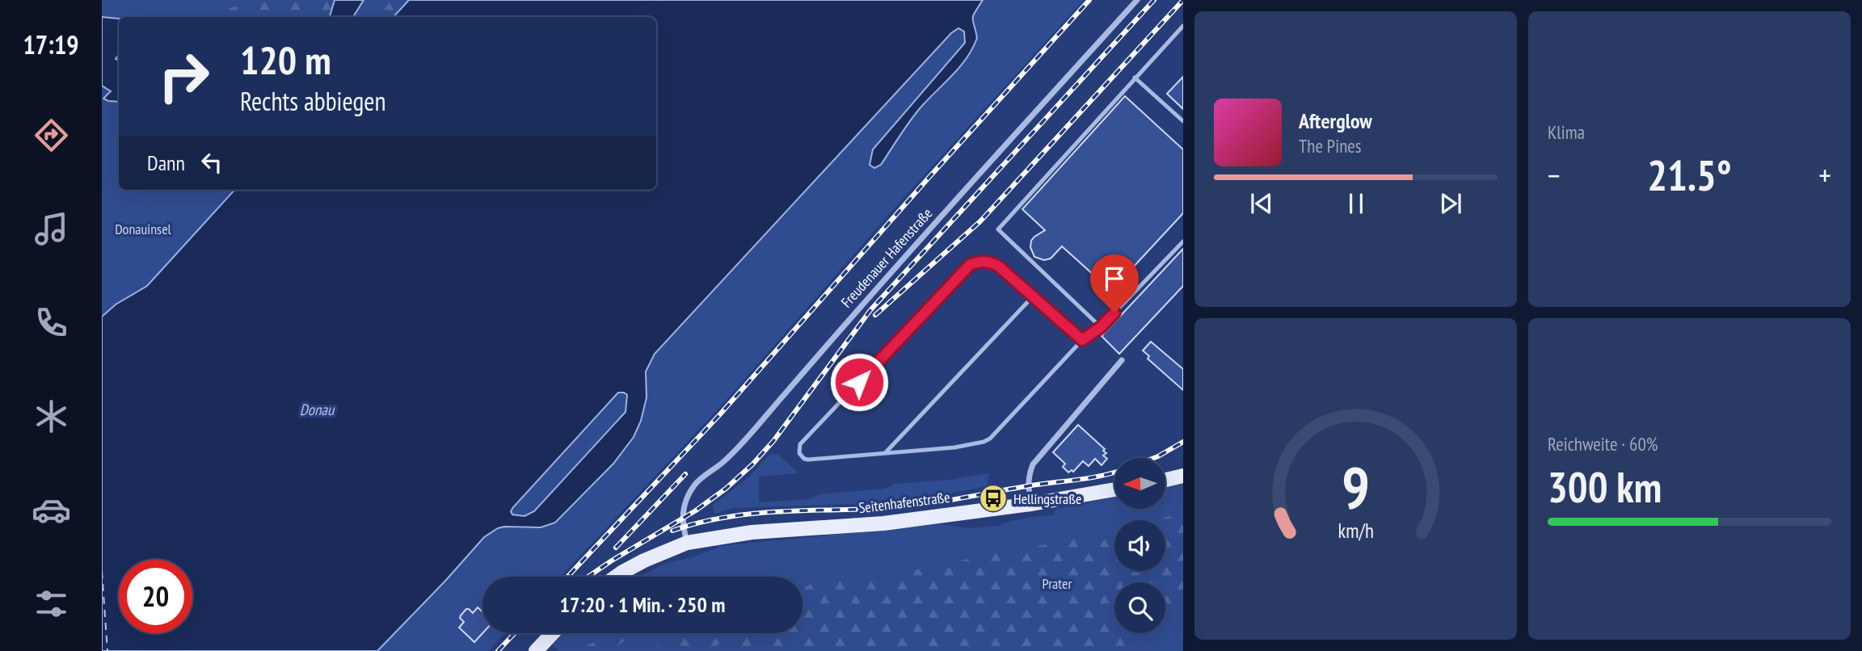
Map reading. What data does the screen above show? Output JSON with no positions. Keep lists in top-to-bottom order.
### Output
{
  "streets": {
    "main road": ["Seitenhafenstraße"],
    "street": ["Freudenauer Hafenstraße"]
  },
  "crossings": [
    ["Freudenauer Hafenstraße", "Seitenhafenstraße"]
  ],
  "water": ["Donau"],
  "parks": ["Donauinsel", "Prater"],
  "places": {
    "bus stop": ["Hellingstraße"]
  },
  "north": "left",
  "page": {
    "tabs": "17:19",
    "tile": [
      "Klima",
      ["Reichweite · 60%", "300 km"]
    ],
    "turn": ["120 m", "Rechts abbiegen"],
    "song": ["Afterglow", "The Pines"],
    "then": "Dann",
    "heat": ["−", "21.5°", "+"],
    "limit": "20",
    "trip": "17:20 · 1 Min. · 250 m",
    "gauge": ["9", "km/h"]
  }
}
